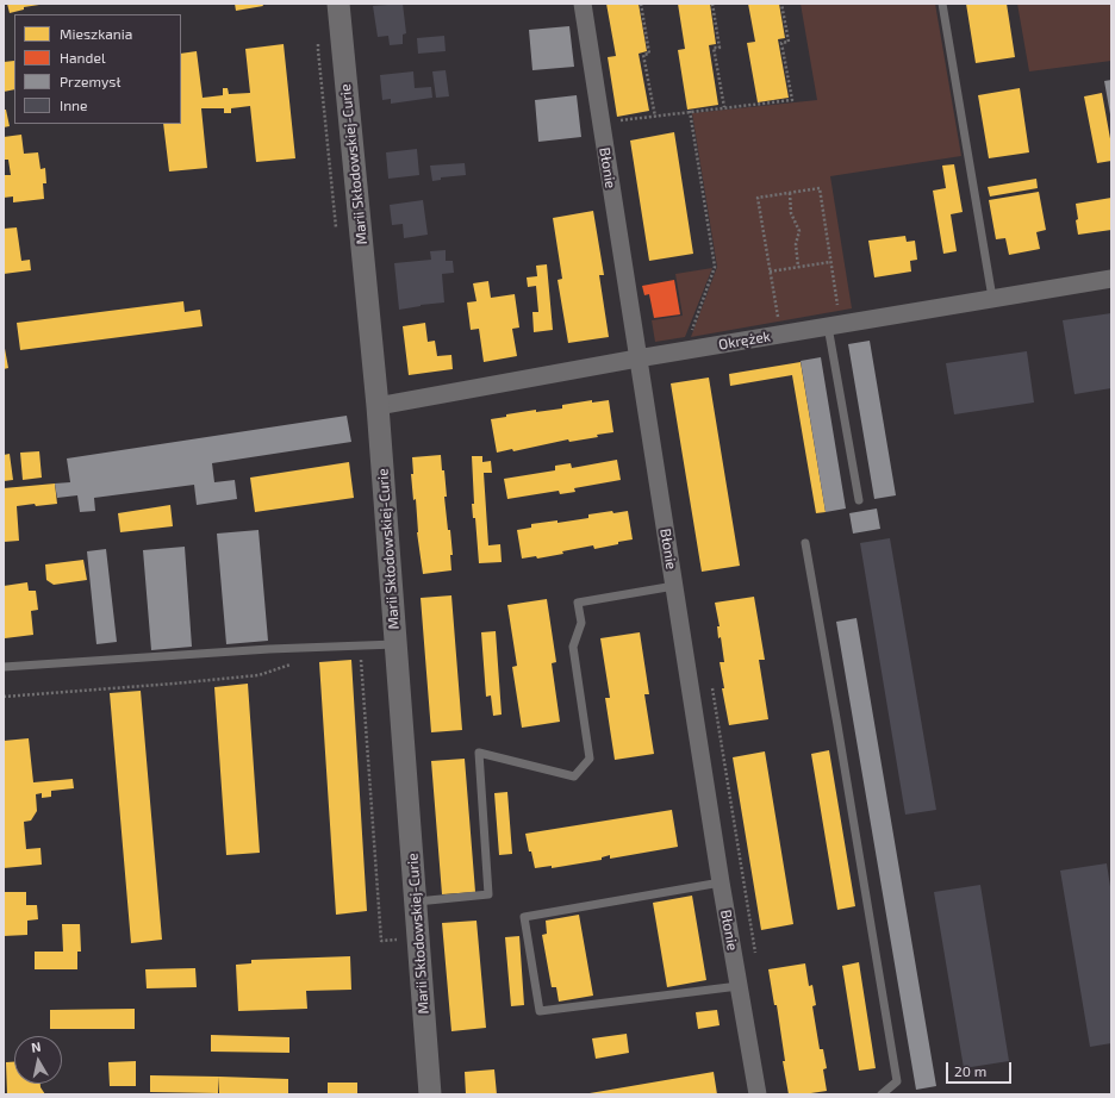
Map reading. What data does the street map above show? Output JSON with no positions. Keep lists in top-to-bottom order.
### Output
{
  "streets": {
    "street": ["Marii Skłodowskiej-Curie", "Błonie", "Okrężek"]
  },
  "crossings": [
    ["Marii Skłodowskiej-Curie", "Okrężek"],
    ["Błonie", "Okrężek"]
  ],
  "legend": [
    "Mieszkania",
    "Handel",
    "Przemysł",
    "Inne"
  ],
  "scale_bar": "20 m",
  "north": "top"
}
